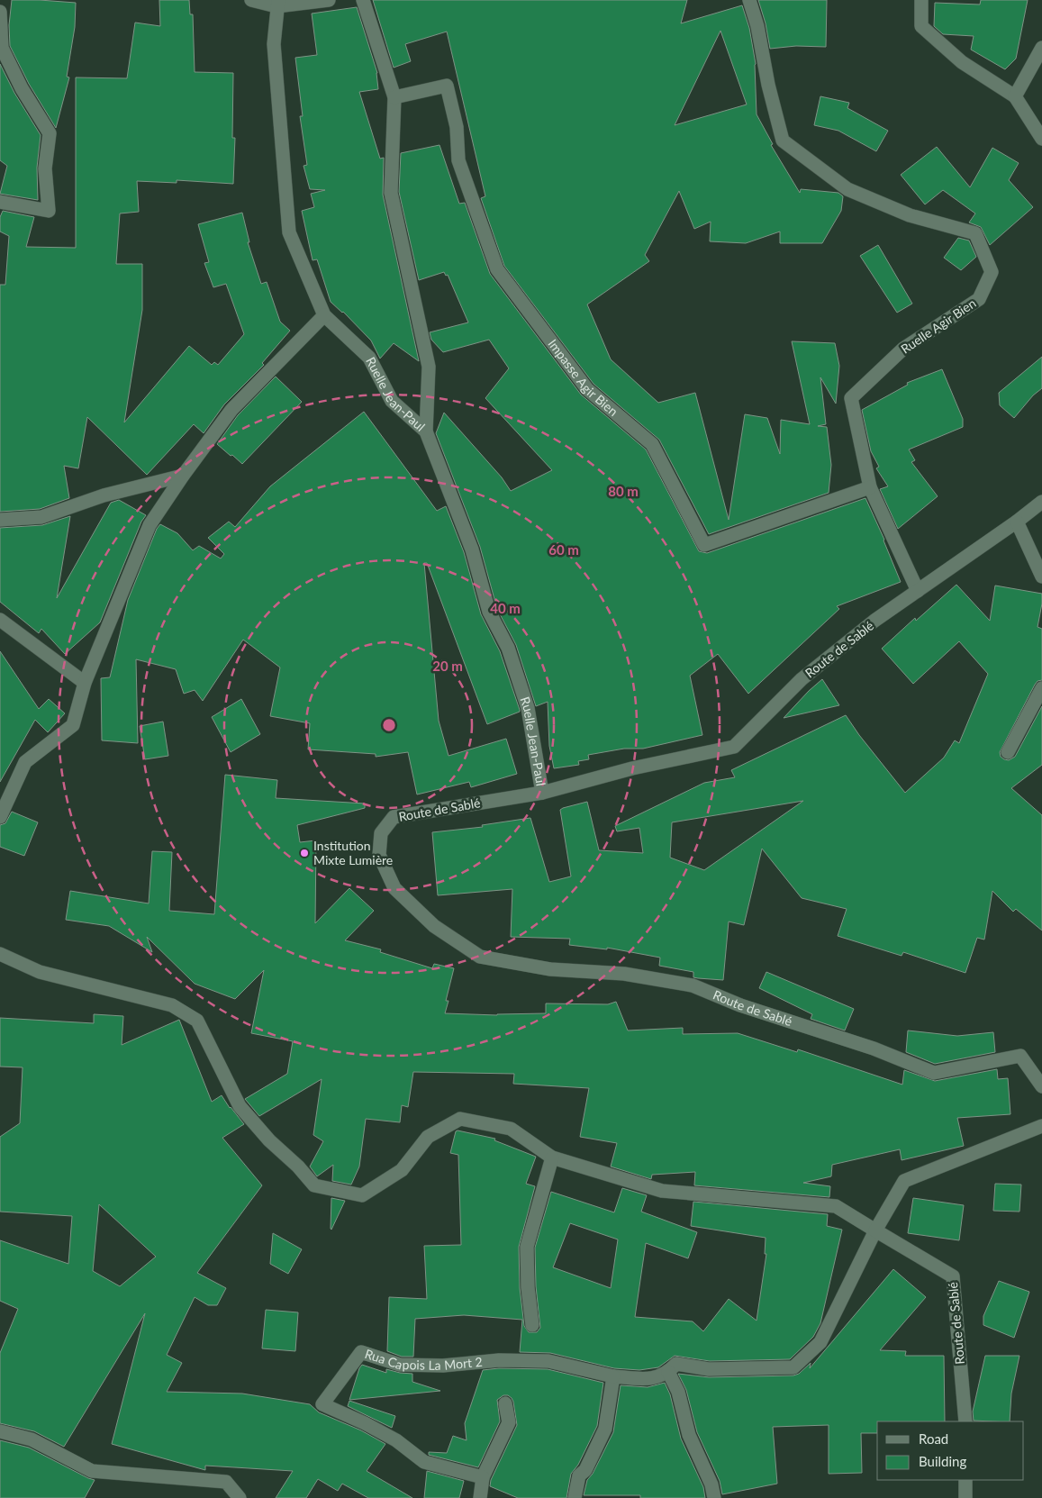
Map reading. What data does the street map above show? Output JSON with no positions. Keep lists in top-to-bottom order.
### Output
{
  "streets": {
    "street": [
      "Ruelle Agir Bien",
      "Impasse Agir Bien",
      "Ruelle Jean-Paul",
      "Route de Sablé",
      "Rua Capois La Mort 2"
    ]
  },
  "crossings": [
    ["Ruelle Agir Bien", "Impasse Agir Bien"],
    ["Ruelle Agir Bien", "Route de Sablé"],
    ["Ruelle Jean-Paul", "Route de Sablé"]
  ],
  "places": ["Institution Mixte Lumière"],
  "legend": ["Road", "Building"],
  "rings": [
    "80 m",
    "60 m",
    "40 m",
    "20 m"
  ]
}
